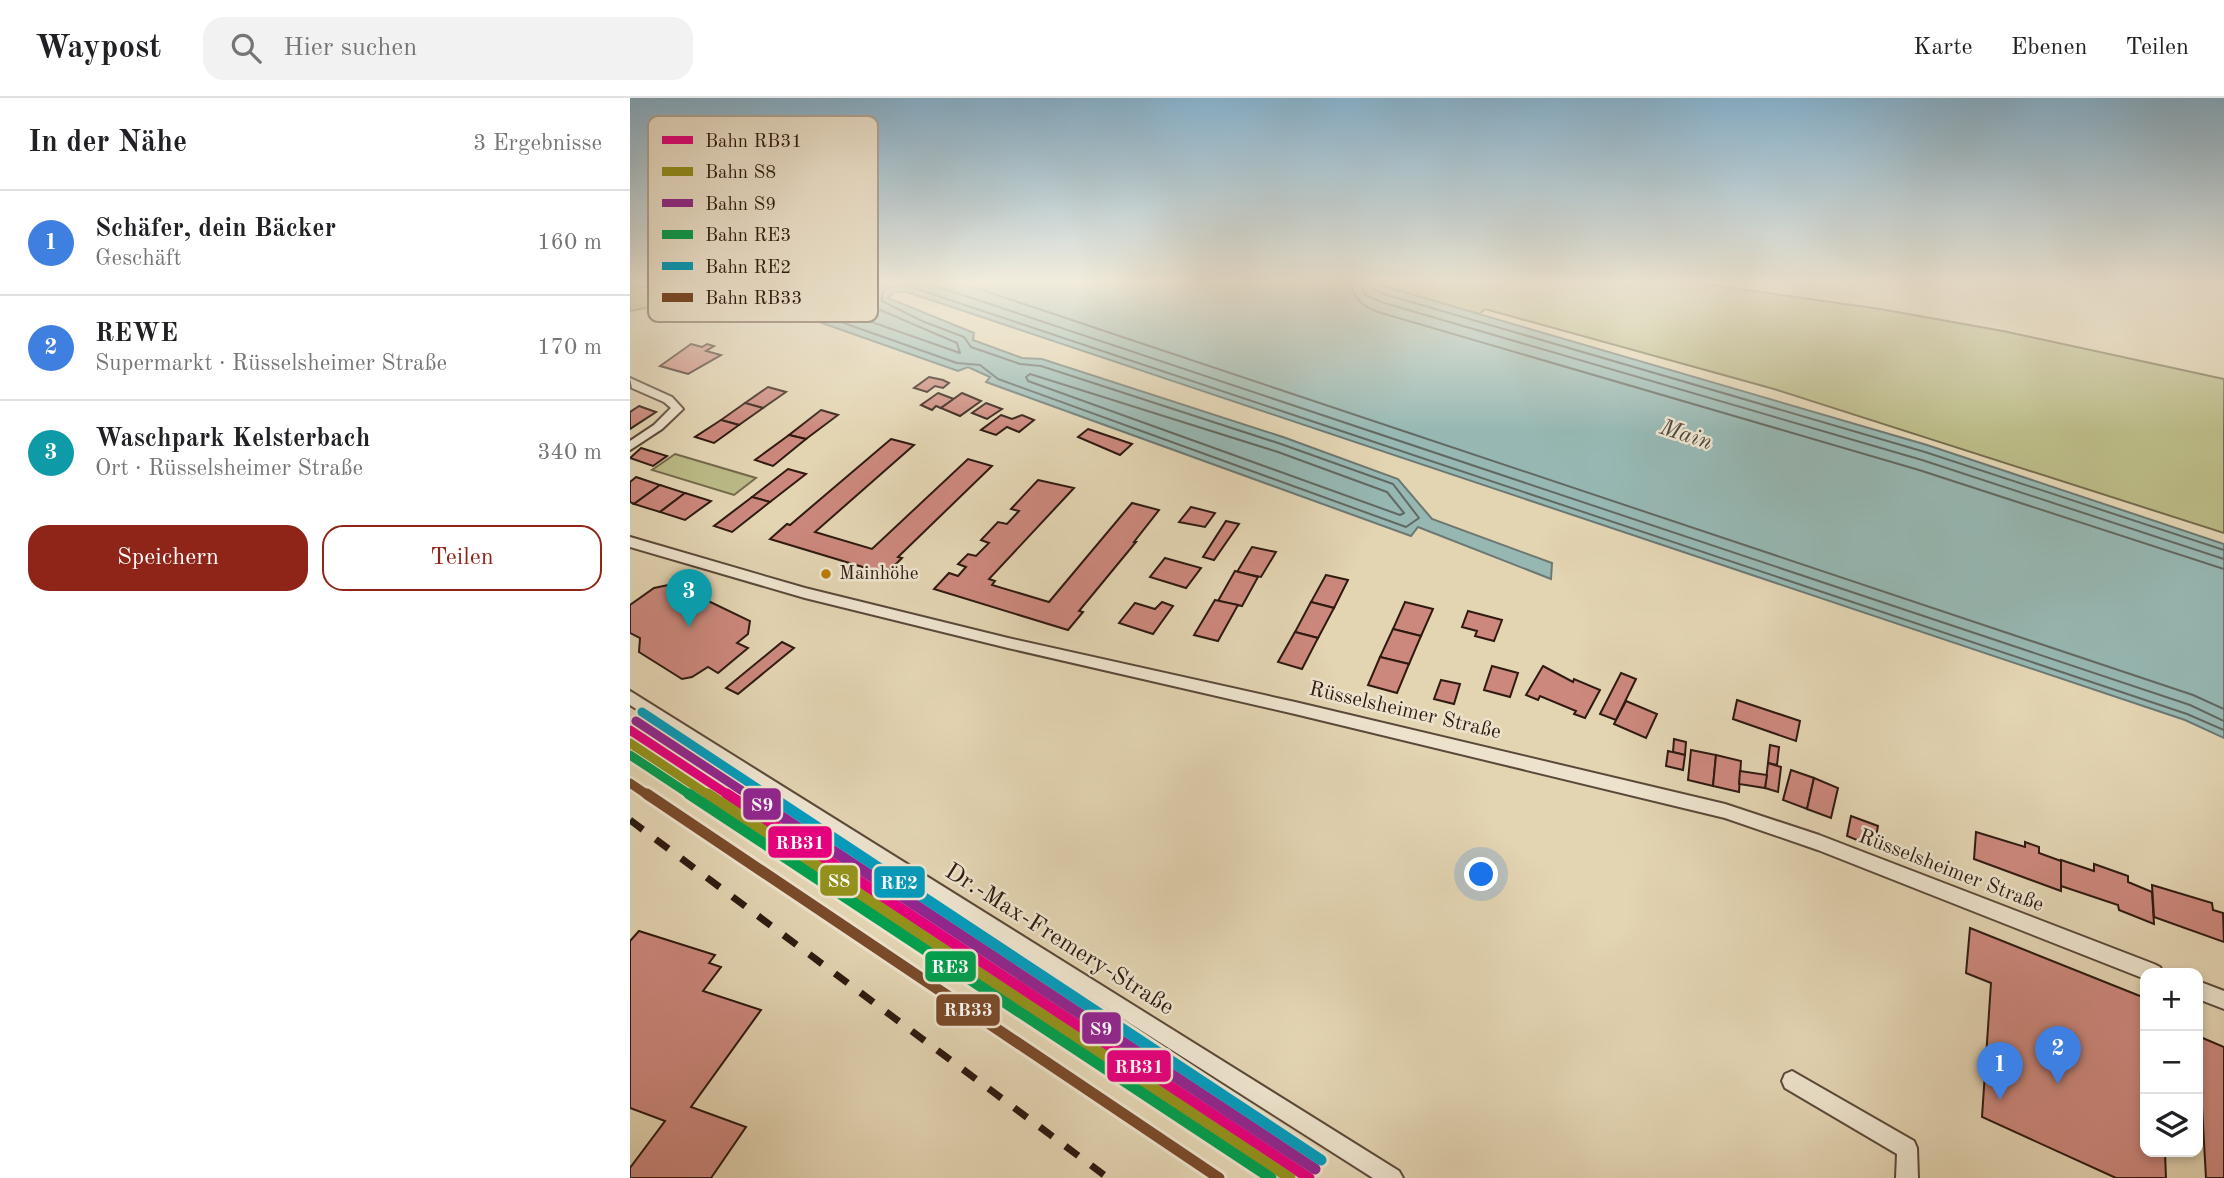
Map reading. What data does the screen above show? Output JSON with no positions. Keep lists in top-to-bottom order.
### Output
{
  "streets": {
    "street": ["Rüsselsheimer Straße", "Dr.-Max-Fremery-Straße"]
  },
  "water": ["Main"],
  "places": ["Mainhöhe"],
  "lines": [
    "rail line RE2",
    "rail line S9",
    "rail line RB31",
    "rail line S8",
    "rail line RE3",
    "rail line RB33"
  ],
  "legend": [
    "Bahn RB31",
    "Bahn S8",
    "Bahn S9",
    "Bahn RE3",
    "Bahn RE2",
    "Bahn RB33"
  ],
  "page": {
    "header": "Waypost",
    "search": "Hier suchen",
    "nav": ["Karte", "Ebenen", "Teilen"],
    "heading": ["In der Nähe", "3 Ergebnisse"],
    "list": [
      {
        "mark": "1",
        "name": "Schäfer, dein Bäcker",
        "note": "Geschäft",
        "value": "160 m"
      },
      {
        "mark": "2",
        "name": "REWE",
        "note": "Supermarkt · Rüsselsheimer Straße",
        "value": "170 m"
      },
      {
        "mark": "3",
        "name": "Waschpark Kelsterbach",
        "note": "Ort · Rüsselsheimer Straße",
        "value": "340 m"
      }
    ],
    "buttons": ["Speichern", "Teilen"],
    "pins": ["3", "2", "1"],
    "map_buttons": ["+", "−"]
  }
}
